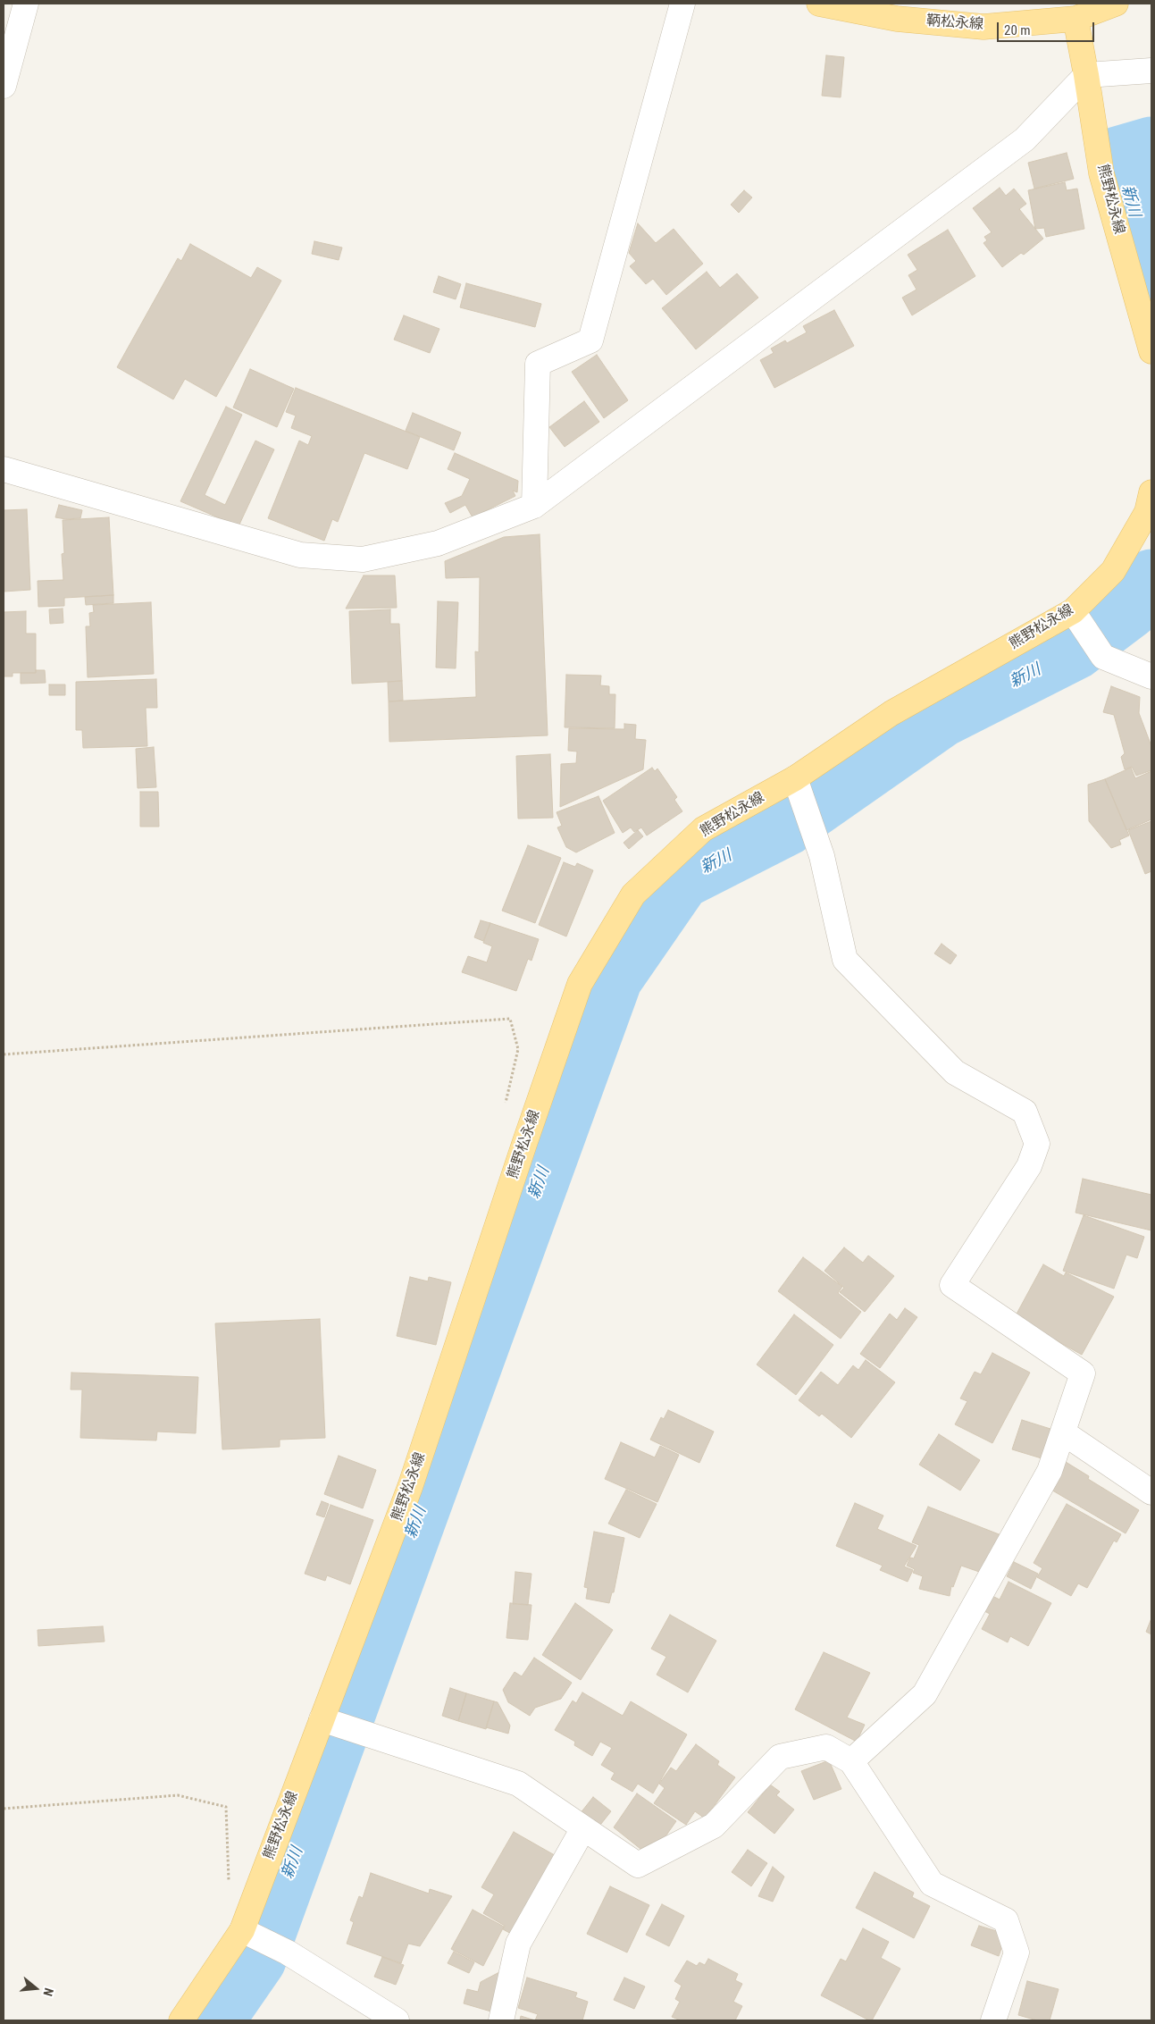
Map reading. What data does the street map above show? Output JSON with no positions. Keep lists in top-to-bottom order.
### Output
{
  "streets": {
    "main road": ["鞆松永線", "熊野松永線"]
  },
  "crossings": [
    ["鞆松永線", "熊野松永線"]
  ],
  "water": ["新川"],
  "scale_bar": "20 m",
  "north": "right"
}
